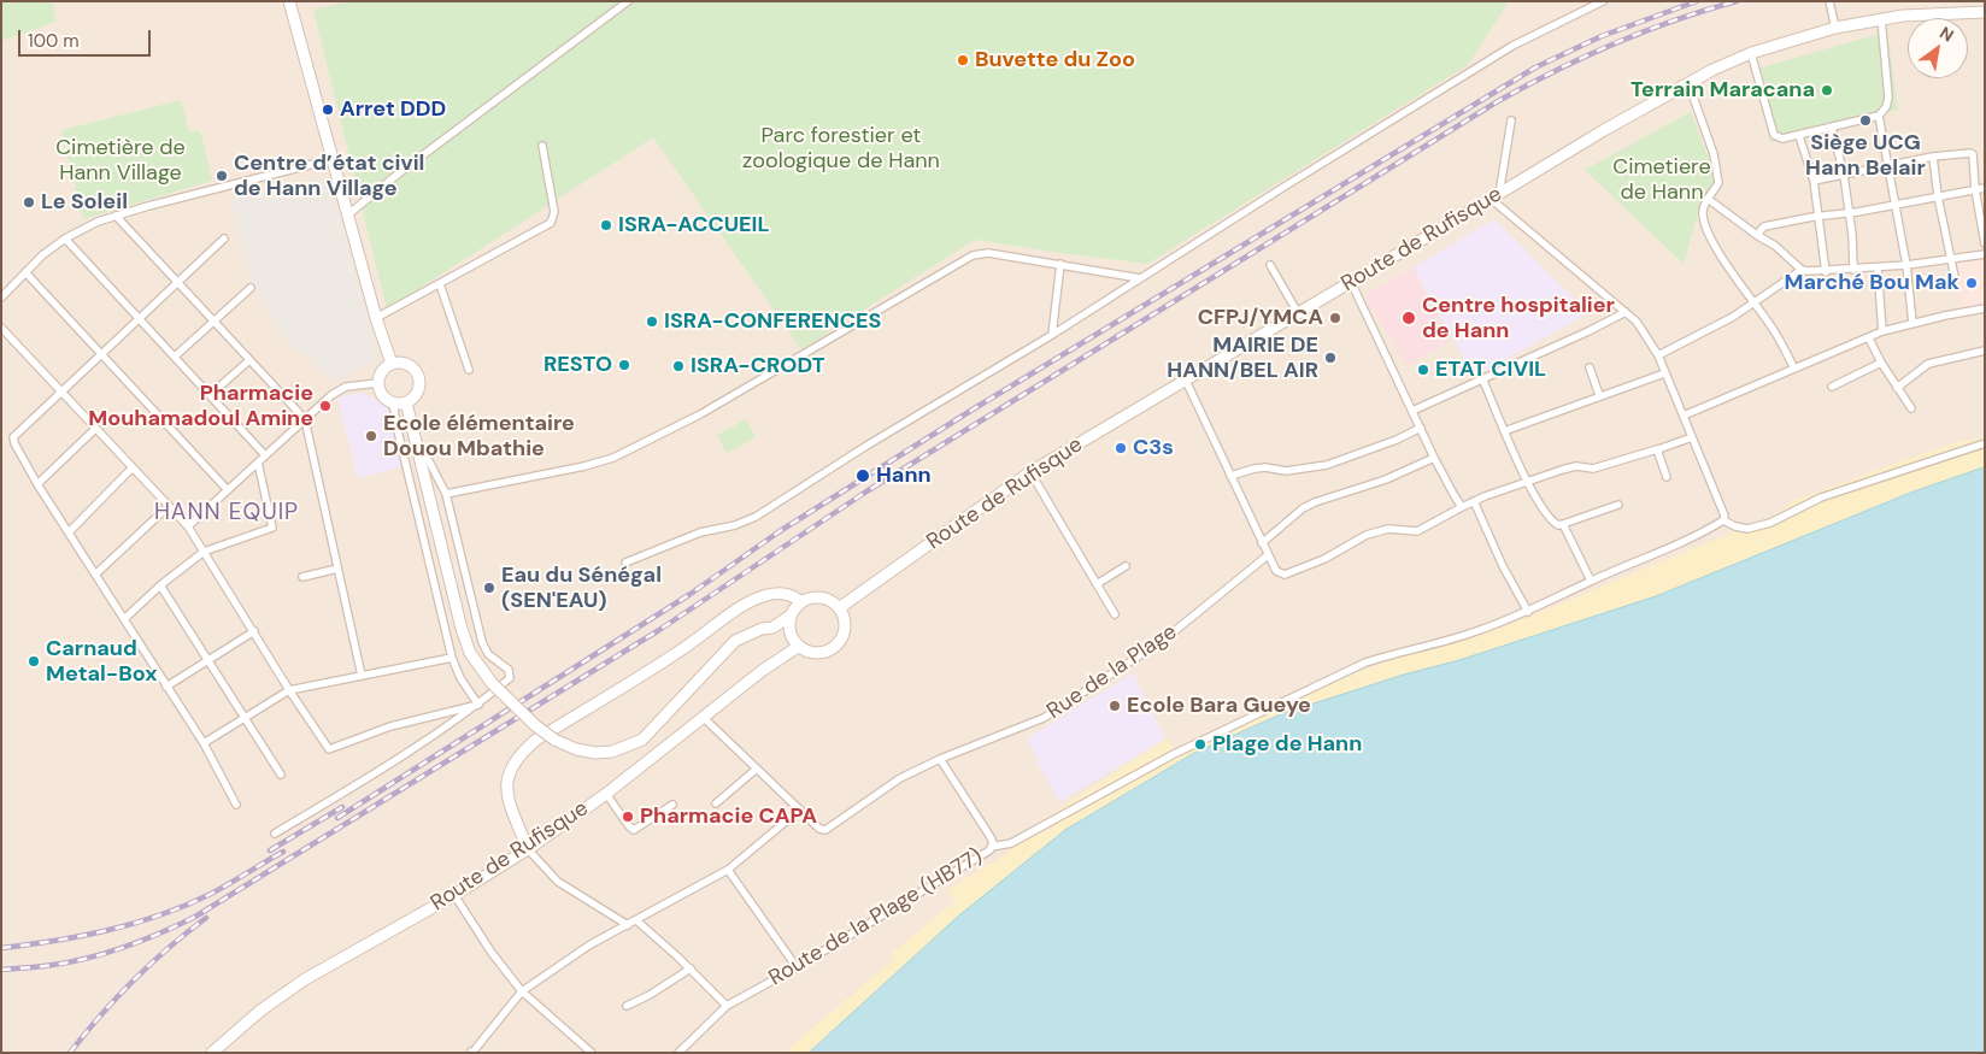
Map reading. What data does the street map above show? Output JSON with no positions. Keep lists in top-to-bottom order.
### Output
{
  "streets": {
    "main road": ["Route de Rufisque"],
    "street": ["Rue de la Plage", "Route de la Plage (HB77)"]
  },
  "crossings": [
    ["Rue de la Plage", "Route de la Plage (HB77)"]
  ],
  "districts": ["HANN EQUIP"],
  "parks": ["Parc forestier et zoologique de Hann", "Cimetière de Hann Village", "Cimetiere de Hann"],
  "places": [
    "Buvette du Zoo",
    "Terrain Maracana",
    "Arret DDD",
    "Siège UCG Hann Belair",
    "Centre d’état civil de Hann Village",
    "Le Soleil",
    "ISRA-ACCUEIL",
    "Marché Bou Mak",
    "CFPJ/YMCA",
    "Centre hospitalier de Hann",
    "ISRA-CONFERENCES",
    "MAIRIE DE HANN/BEL AIR",
    "RESTO",
    "ISRA-CRODT",
    "ETAT CIVIL",
    "Pharmacie Mouhamadoul Amine",
    "Ecole élémentaire Douou Mbathie",
    "C3s",
    "Hann",
    "Eau du Sénégal (SEN'EAU)",
    "Carnaud Metal-Box",
    "Ecole Bara Gueye",
    "Plage de Hann",
    "Pharmacie CAPA"
  ],
  "scale_bar": "100 m",
  "north": "top right"
}
